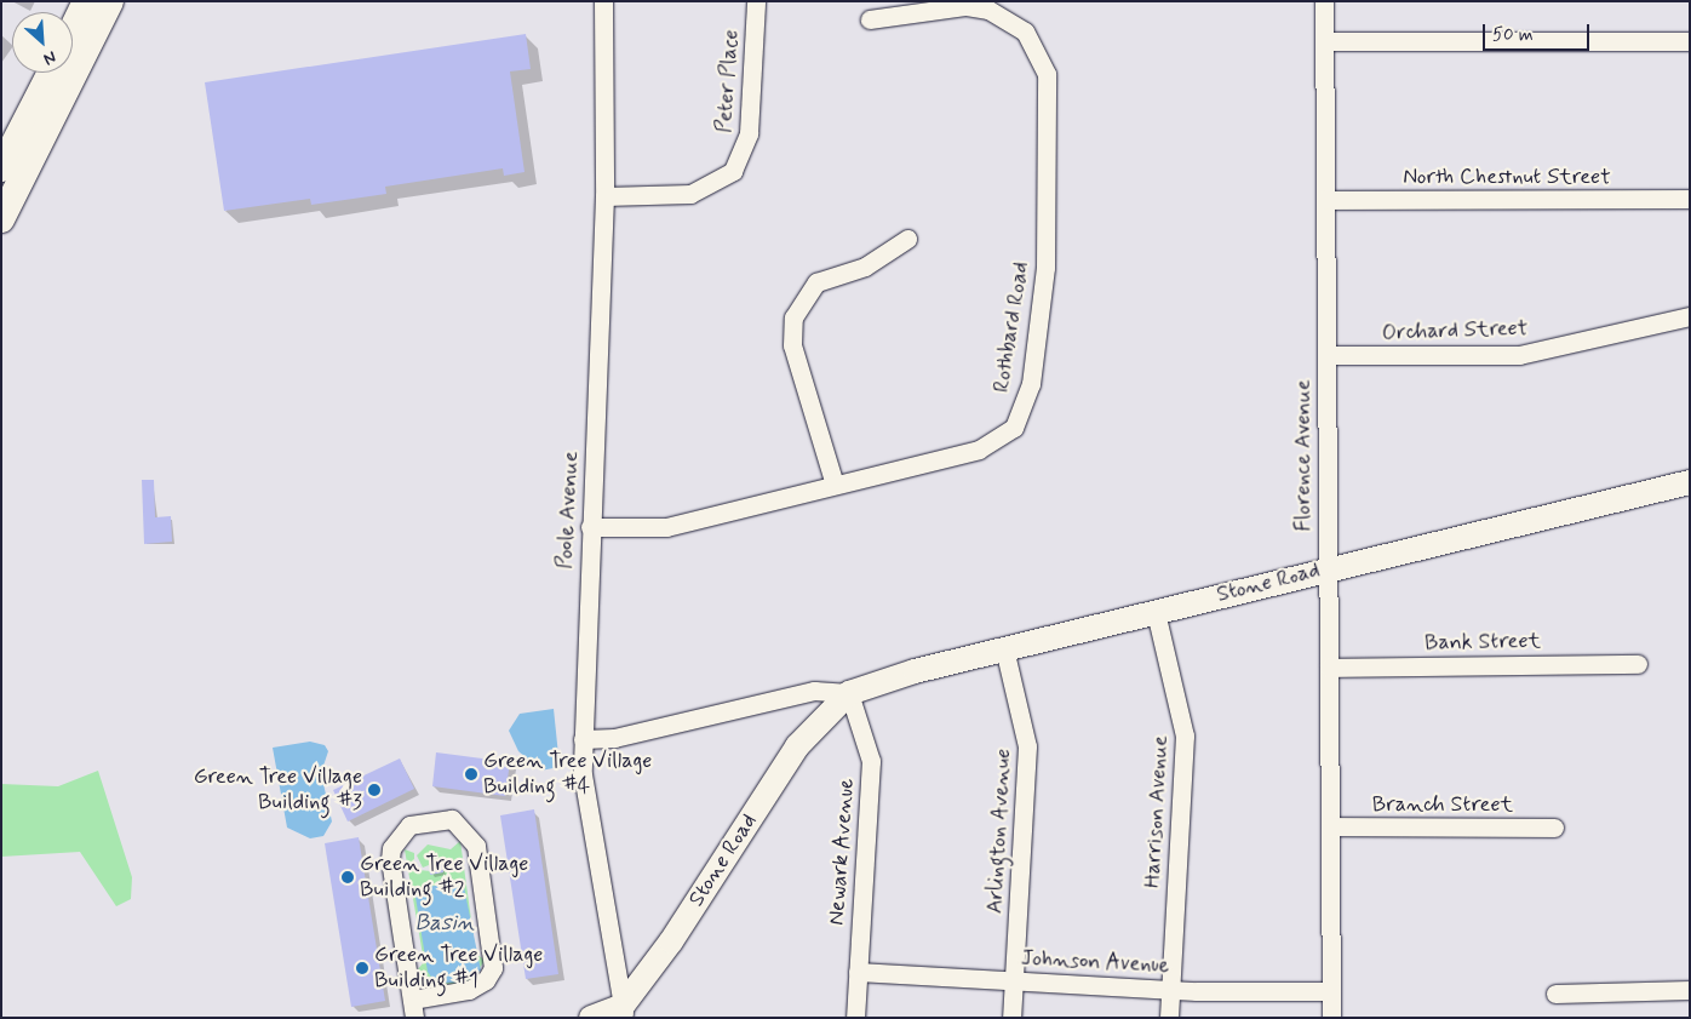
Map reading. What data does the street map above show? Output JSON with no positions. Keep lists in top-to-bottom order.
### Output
{
  "streets": {
    "main road": ["Stone Road"],
    "street": [
      "Peter Place",
      "North Chestnut Street",
      "Rothbard Road",
      "Orchard Street",
      "Florence Avenue",
      "Poole Avenue",
      "Bank Street",
      "Branch Street",
      "Harrison Avenue",
      "Arlington Avenue",
      "Newark Avenue",
      "Johnson Avenue"
    ]
  },
  "crossings": [
    ["Peter Place", "Poole Avenue"],
    ["North Chestnut Street", "Florence Avenue"],
    ["Rothbard Road", "Poole Avenue"],
    ["Orchard Street", "Florence Avenue"],
    ["Florence Avenue", "Stone Road"],
    ["Florence Avenue", "Bank Street"],
    ["Florence Avenue", "Branch Street"],
    ["Florence Avenue", "Johnson Avenue"],
    ["Poole Avenue", "Stone Road"],
    ["Stone Road", "Harrison Avenue"],
    ["Stone Road", "Arlington Avenue"],
    ["Stone Road", "Newark Avenue"],
    ["Harrison Avenue", "Johnson Avenue"],
    ["Arlington Avenue", "Johnson Avenue"],
    ["Newark Avenue", "Johnson Avenue"]
  ],
  "water": ["Basin"],
  "places": [
    "Green Tree Village Building #4",
    "Green Tree Village Building #3",
    "Green Tree Village Building #2",
    "Green Tree Village Building #1"
  ],
  "scale_bar": "50 m",
  "north": "bottom right"
}
